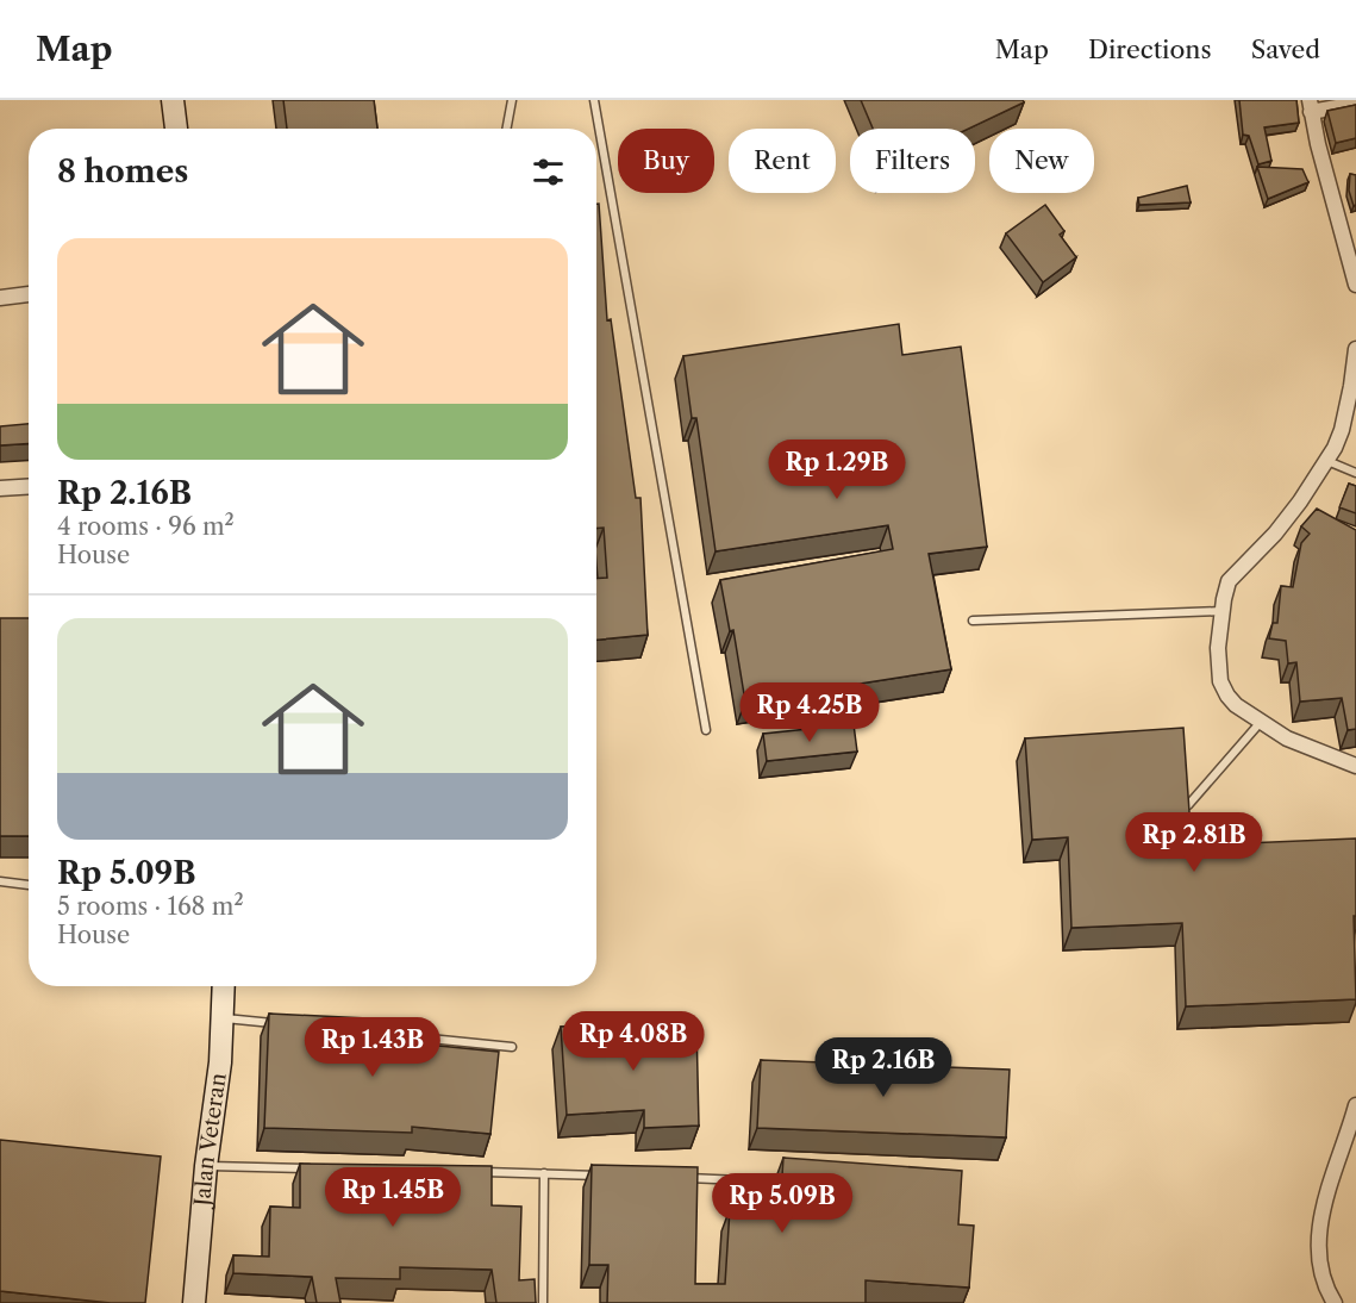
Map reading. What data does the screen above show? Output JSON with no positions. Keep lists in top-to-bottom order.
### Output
{
  "streets": {
    "main road": ["Jalan Veteran"]
  },
  "page": {
    "header": "Map",
    "nav": ["Map", "Directions", "Saved"],
    "chip": [
      "Buy",
      "Rent",
      "Filters",
      "New"
    ],
    "heading": "8 homes",
    "list": [
      {
        "name": "Rp 2.16B",
        "note": "4 rooms · 96 m² · House"
      },
      {
        "name": "Rp 5.09B",
        "note": "5 rooms · 168 m² · House"
      }
    ],
    "price": [
      "Rp 1.29B",
      "Rp 4.25B",
      "Rp 2.81B",
      "Rp 4.08B",
      "Rp 1.43B",
      "Rp 2.16B",
      "Rp 1.45B",
      "Rp 5.09B"
    ]
  }
}
